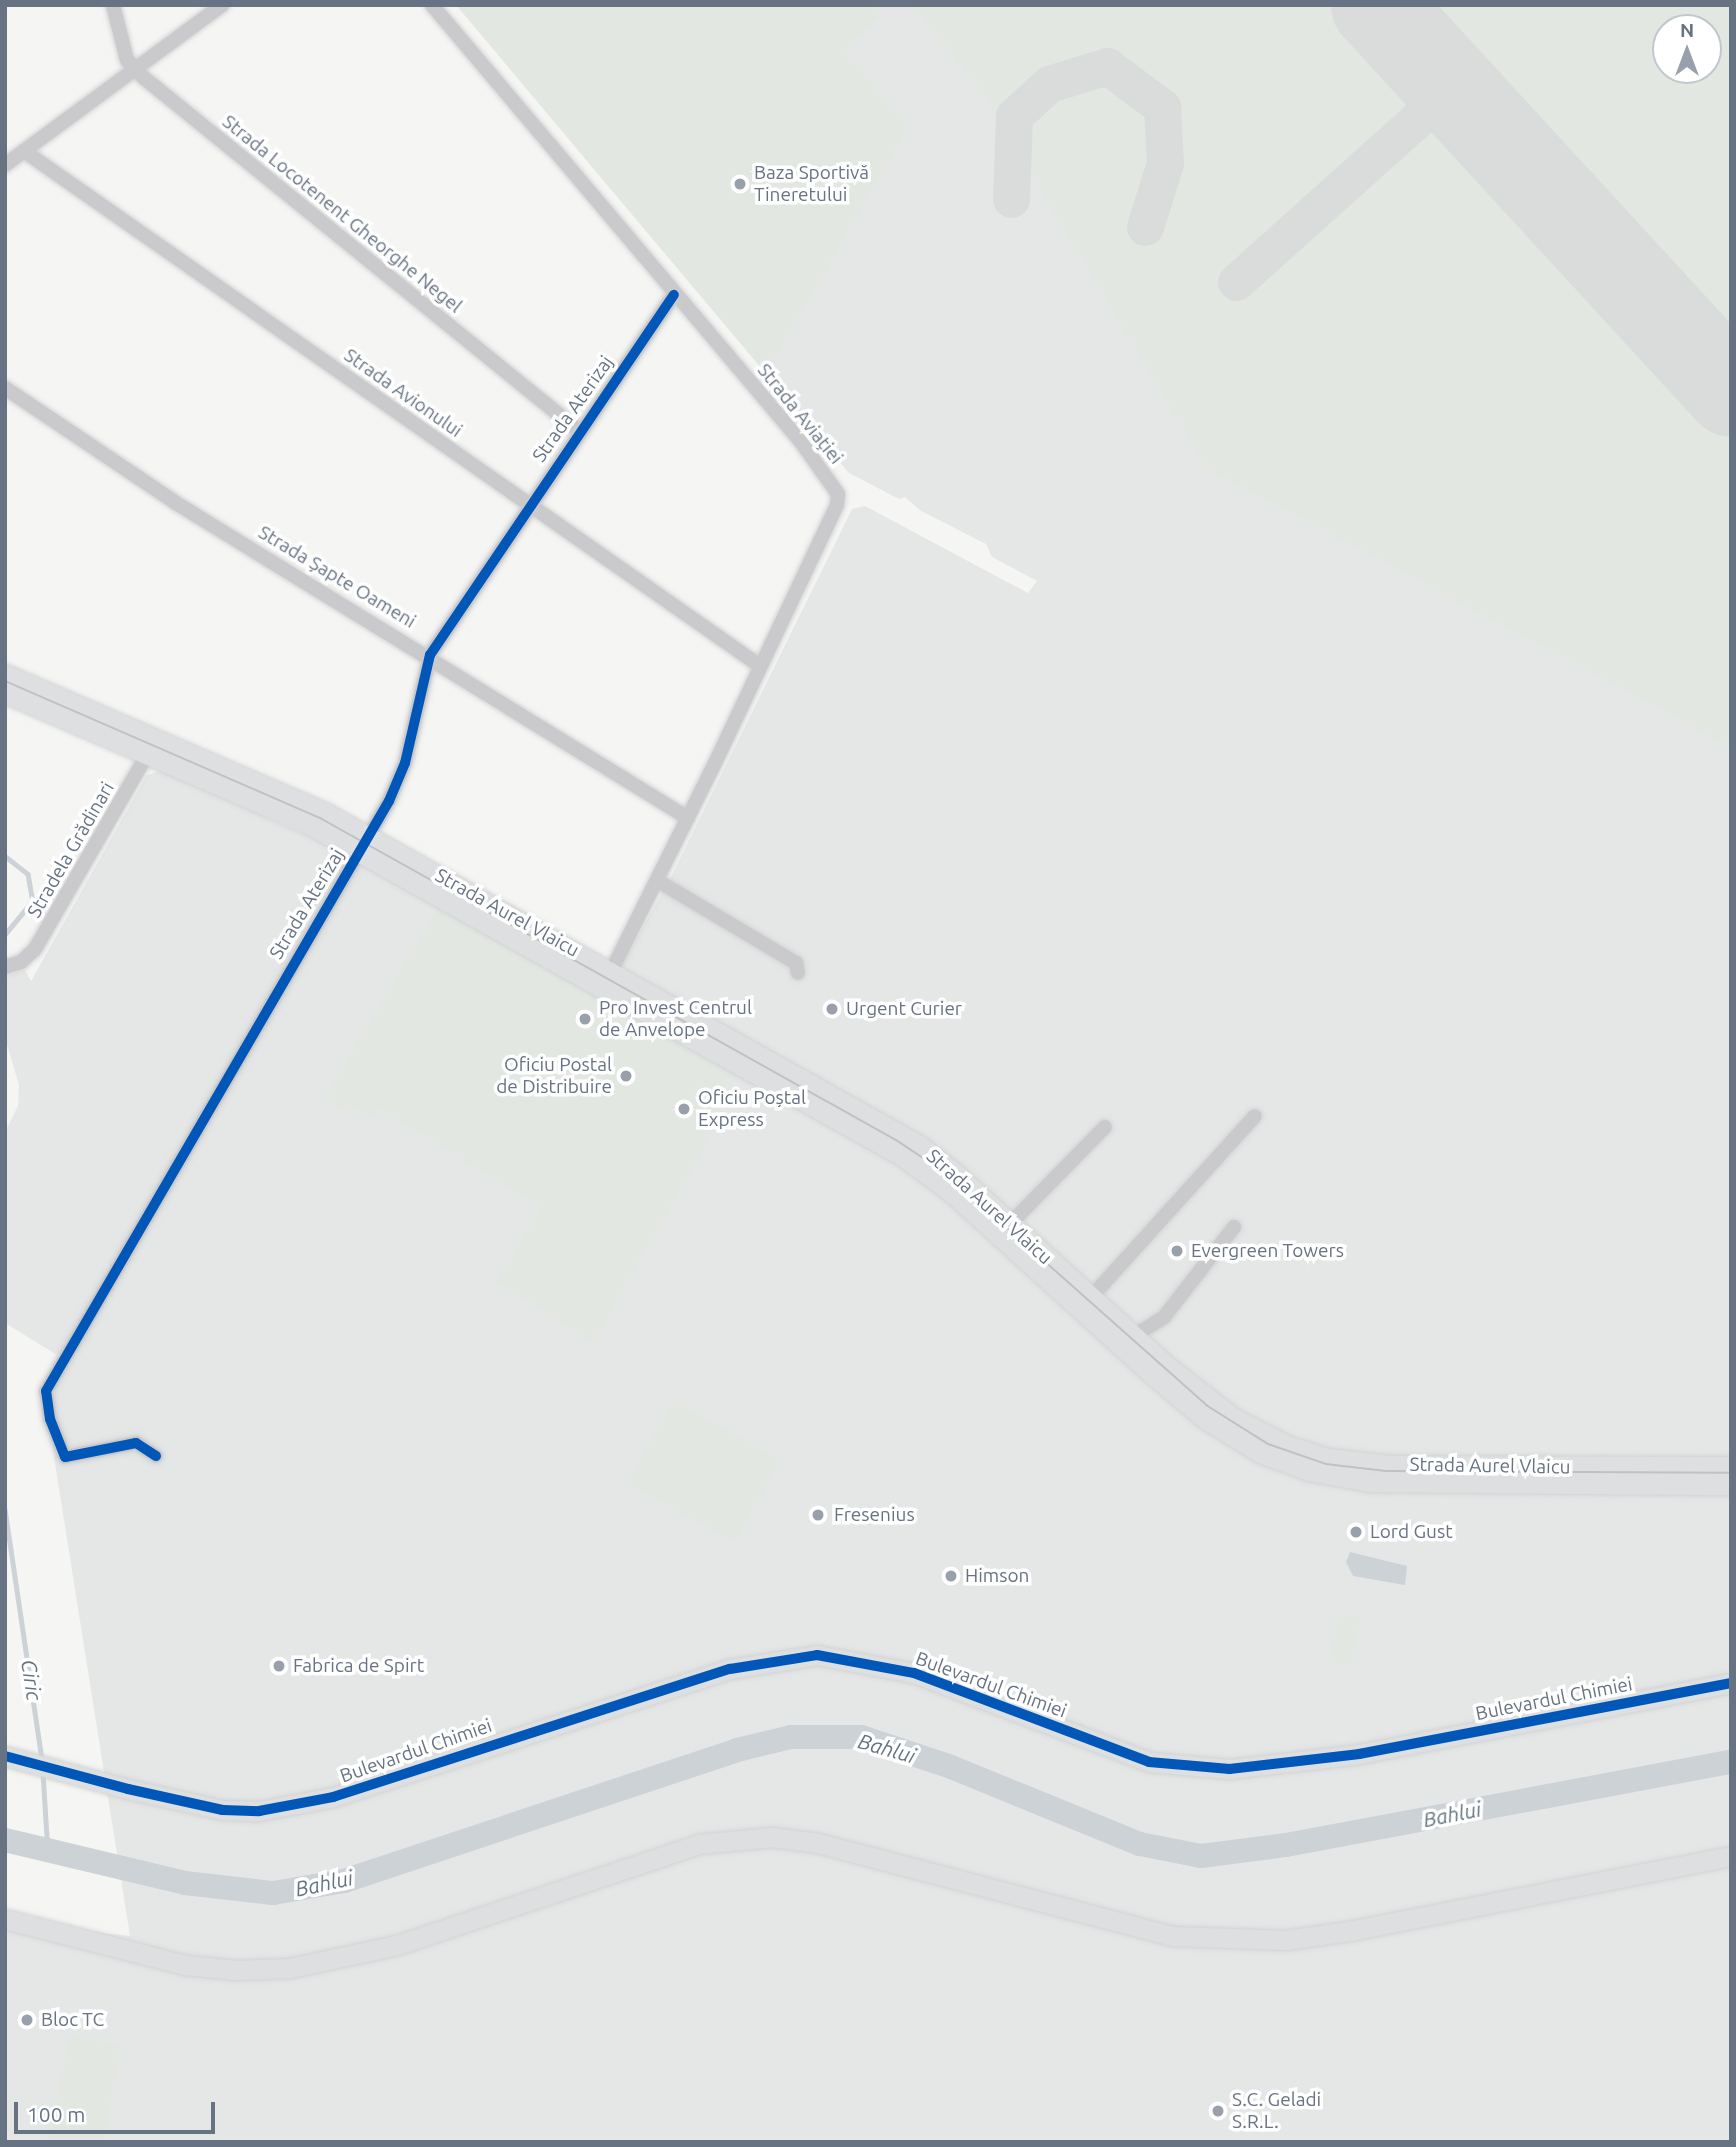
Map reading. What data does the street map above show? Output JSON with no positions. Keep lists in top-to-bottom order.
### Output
{
  "streets": {
    "street": [
      "Strada Locotenent Gheorghe Negel",
      "Strada Avionului",
      "Strada Aterizaj",
      "Strada Aviației",
      "Strada Șapte Oameni",
      "Stradela Grădinari",
      "Strada Aurel Vlaicu",
      "Bulevardul Chimiei"
    ]
  },
  "crossings": [
    ["Strada Locotenent Gheorghe Negel", "Strada Aterizaj"],
    ["Strada Avionului", "Strada Aterizaj"],
    ["Strada Avionului", "Strada Aviației"],
    ["Strada Aterizaj", "Strada Aviației"],
    ["Strada Aterizaj", "Strada Șapte Oameni"],
    ["Strada Aterizaj", "Strada Aurel Vlaicu"],
    ["Strada Aviației", "Strada Șapte Oameni"],
    ["Strada Aviației", "Strada Aurel Vlaicu"],
    ["Stradela Grădinari", "Strada Aurel Vlaicu"]
  ],
  "water": ["Ciric", "Bahlui"],
  "places": [
    "Baza Sportivă Tineretului",
    "Urgent Curier",
    "Pro Invest Centrul de Anvelope",
    "Oficiu Postal de Distribuire",
    "Oficiu Poștal Express",
    "Evergreen Towers",
    "Fresenius",
    "Lord Gust",
    "Himson",
    "Fabrica de Spirt",
    "Bloc TC",
    "S.C. Geladi S.R.L."
  ],
  "scale_bar": "100 m",
  "north": "top"
}
